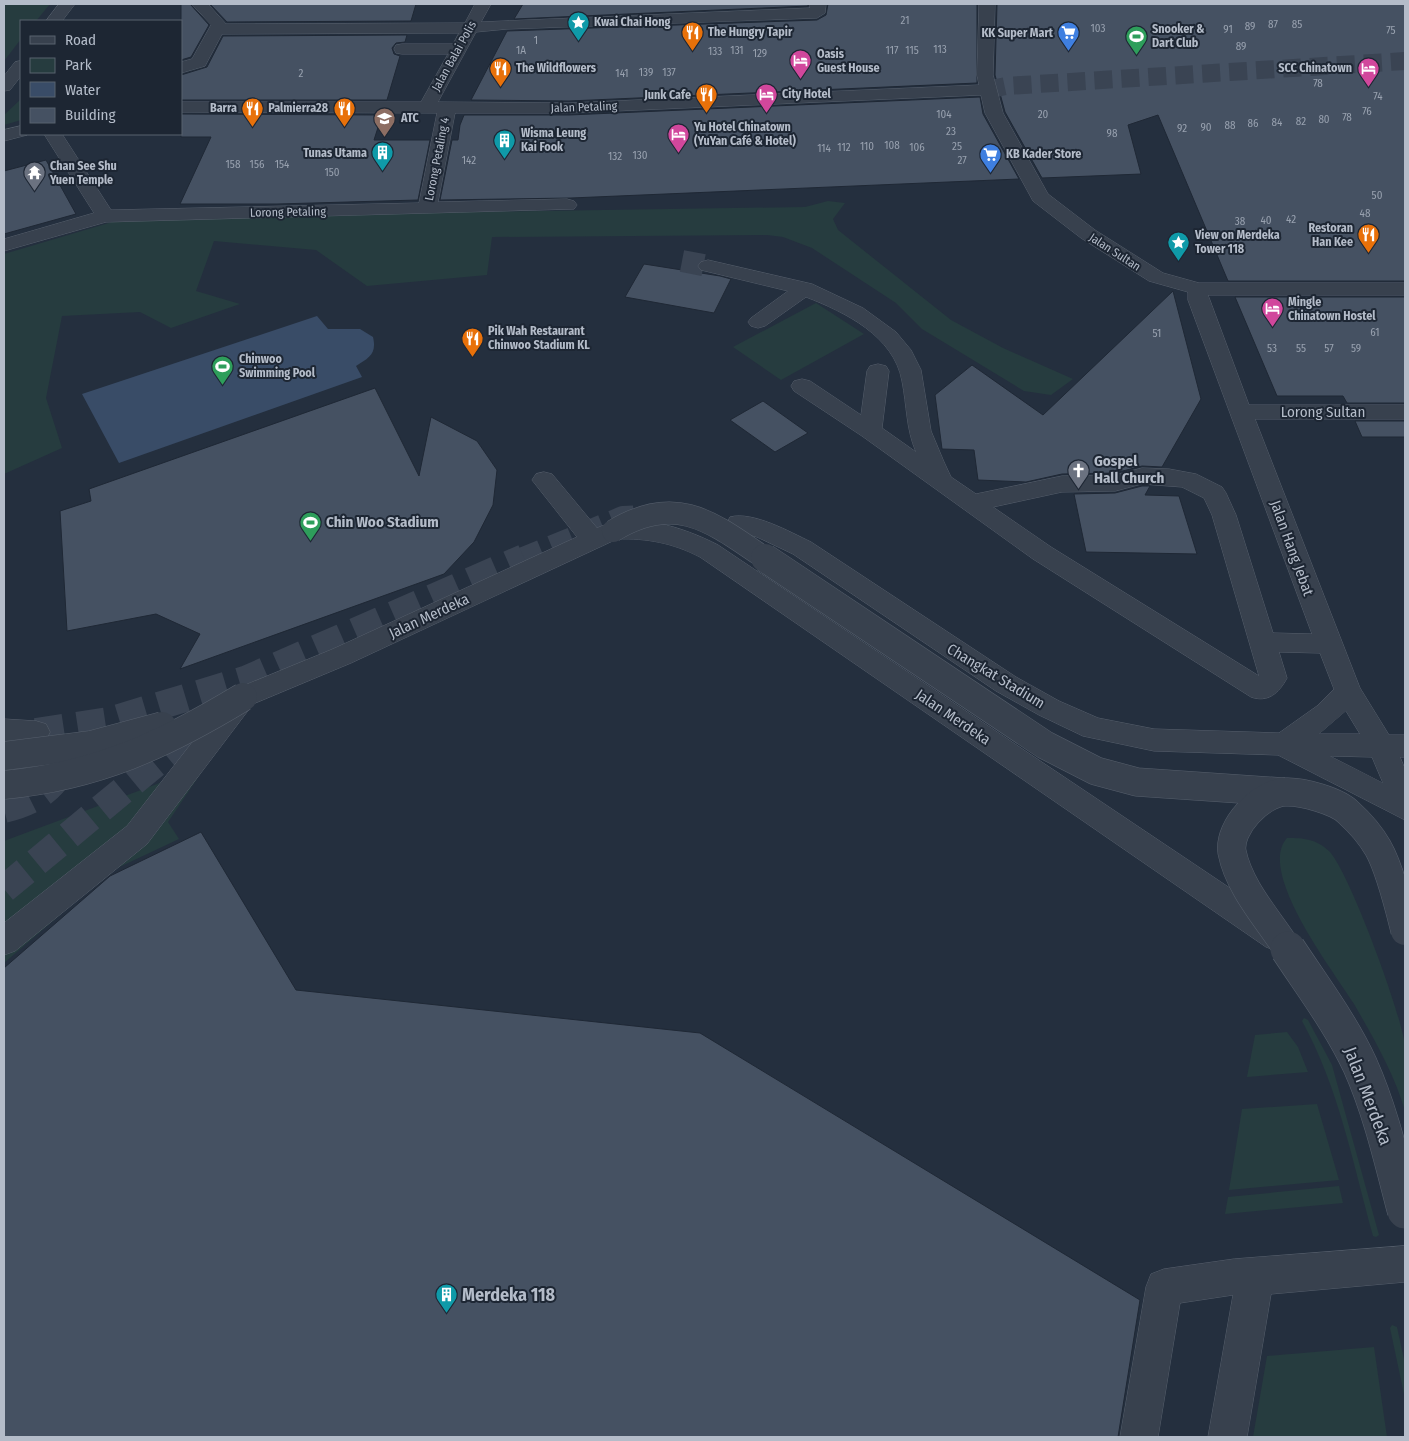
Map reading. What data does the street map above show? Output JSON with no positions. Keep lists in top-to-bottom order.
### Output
{
  "streets": {
    "street": [
      "Jalan Balai Polis",
      "Jalan Petaling",
      "Lorong Petaling 4",
      "Lorong Petaling",
      "Jalan Sultan",
      "Lorong Sultan",
      "Jalan Hang Jebat",
      "Jalan Merdeka",
      "Changkat Stadium"
    ]
  },
  "crossings": [
    ["Jalan Balai Polis", "Jalan Petaling"],
    ["Jalan Petaling", "Lorong Petaling 4"],
    ["Jalan Petaling", "Jalan Sultan"],
    ["Lorong Petaling 4", "Lorong Petaling"],
    ["Jalan Sultan", "Jalan Hang Jebat"],
    ["Lorong Sultan", "Jalan Hang Jebat"],
    ["Jalan Hang Jebat", "Changkat Stadium"]
  ],
  "places": {
    "place": ["Kwai Chai Hong", "View on Merdeka Tower 118"],
    "restaurant": [
      "The Hungry Tapir",
      "The Wildflowers",
      "Junk Cafe",
      "Barra",
      "Palmierra28",
      "Restoran Han Kee",
      "Pik Wah Restaurant Chinwoo Stadium KL"
    ],
    "supermarket": ["KK Super Mart", "KB Kader Store"],
    "sports": ["Snooker & Dart Club", "Chinwoo Swimming Pool", "Chin Woo Stadium"],
    "hotel": [
      "Oasis Guest House",
      "SCC Chinatown",
      "City Hotel",
      "Yu Hotel Chinatown (YuYan Café & Hotel)",
      "Mingle Chinatown Hostel"
    ],
    "school or university": ["ATC"],
    "building": ["Wisma Leung Kai Fook", "Tunas Utama", "Merdeka 118"],
    "temple": ["Chan See Shu Yuen Temple"],
    "church": ["Gospel Hall Church"]
  },
  "house_numbers": [
    "21",
    "87",
    "85",
    "89",
    "103",
    "91",
    "75",
    "1",
    "89",
    "113",
    "1A",
    "131",
    "117",
    "115",
    "133",
    "129",
    "139",
    "137",
    "2",
    "141",
    "78",
    "74",
    "76",
    "104",
    "20",
    "78",
    "80",
    "82",
    "84",
    "86",
    "88",
    "90",
    "92",
    "23",
    "98",
    "108",
    "110",
    "25",
    "112",
    "106",
    "114",
    "130",
    "132",
    "142",
    "27",
    "158",
    "156",
    "154",
    "150",
    "50",
    "48",
    "42",
    "40",
    "38",
    "61",
    "51",
    "53",
    "55",
    "57",
    "59"
  ],
  "legend": [
    "Road",
    "Park",
    "Water",
    "Building"
  ]
}
